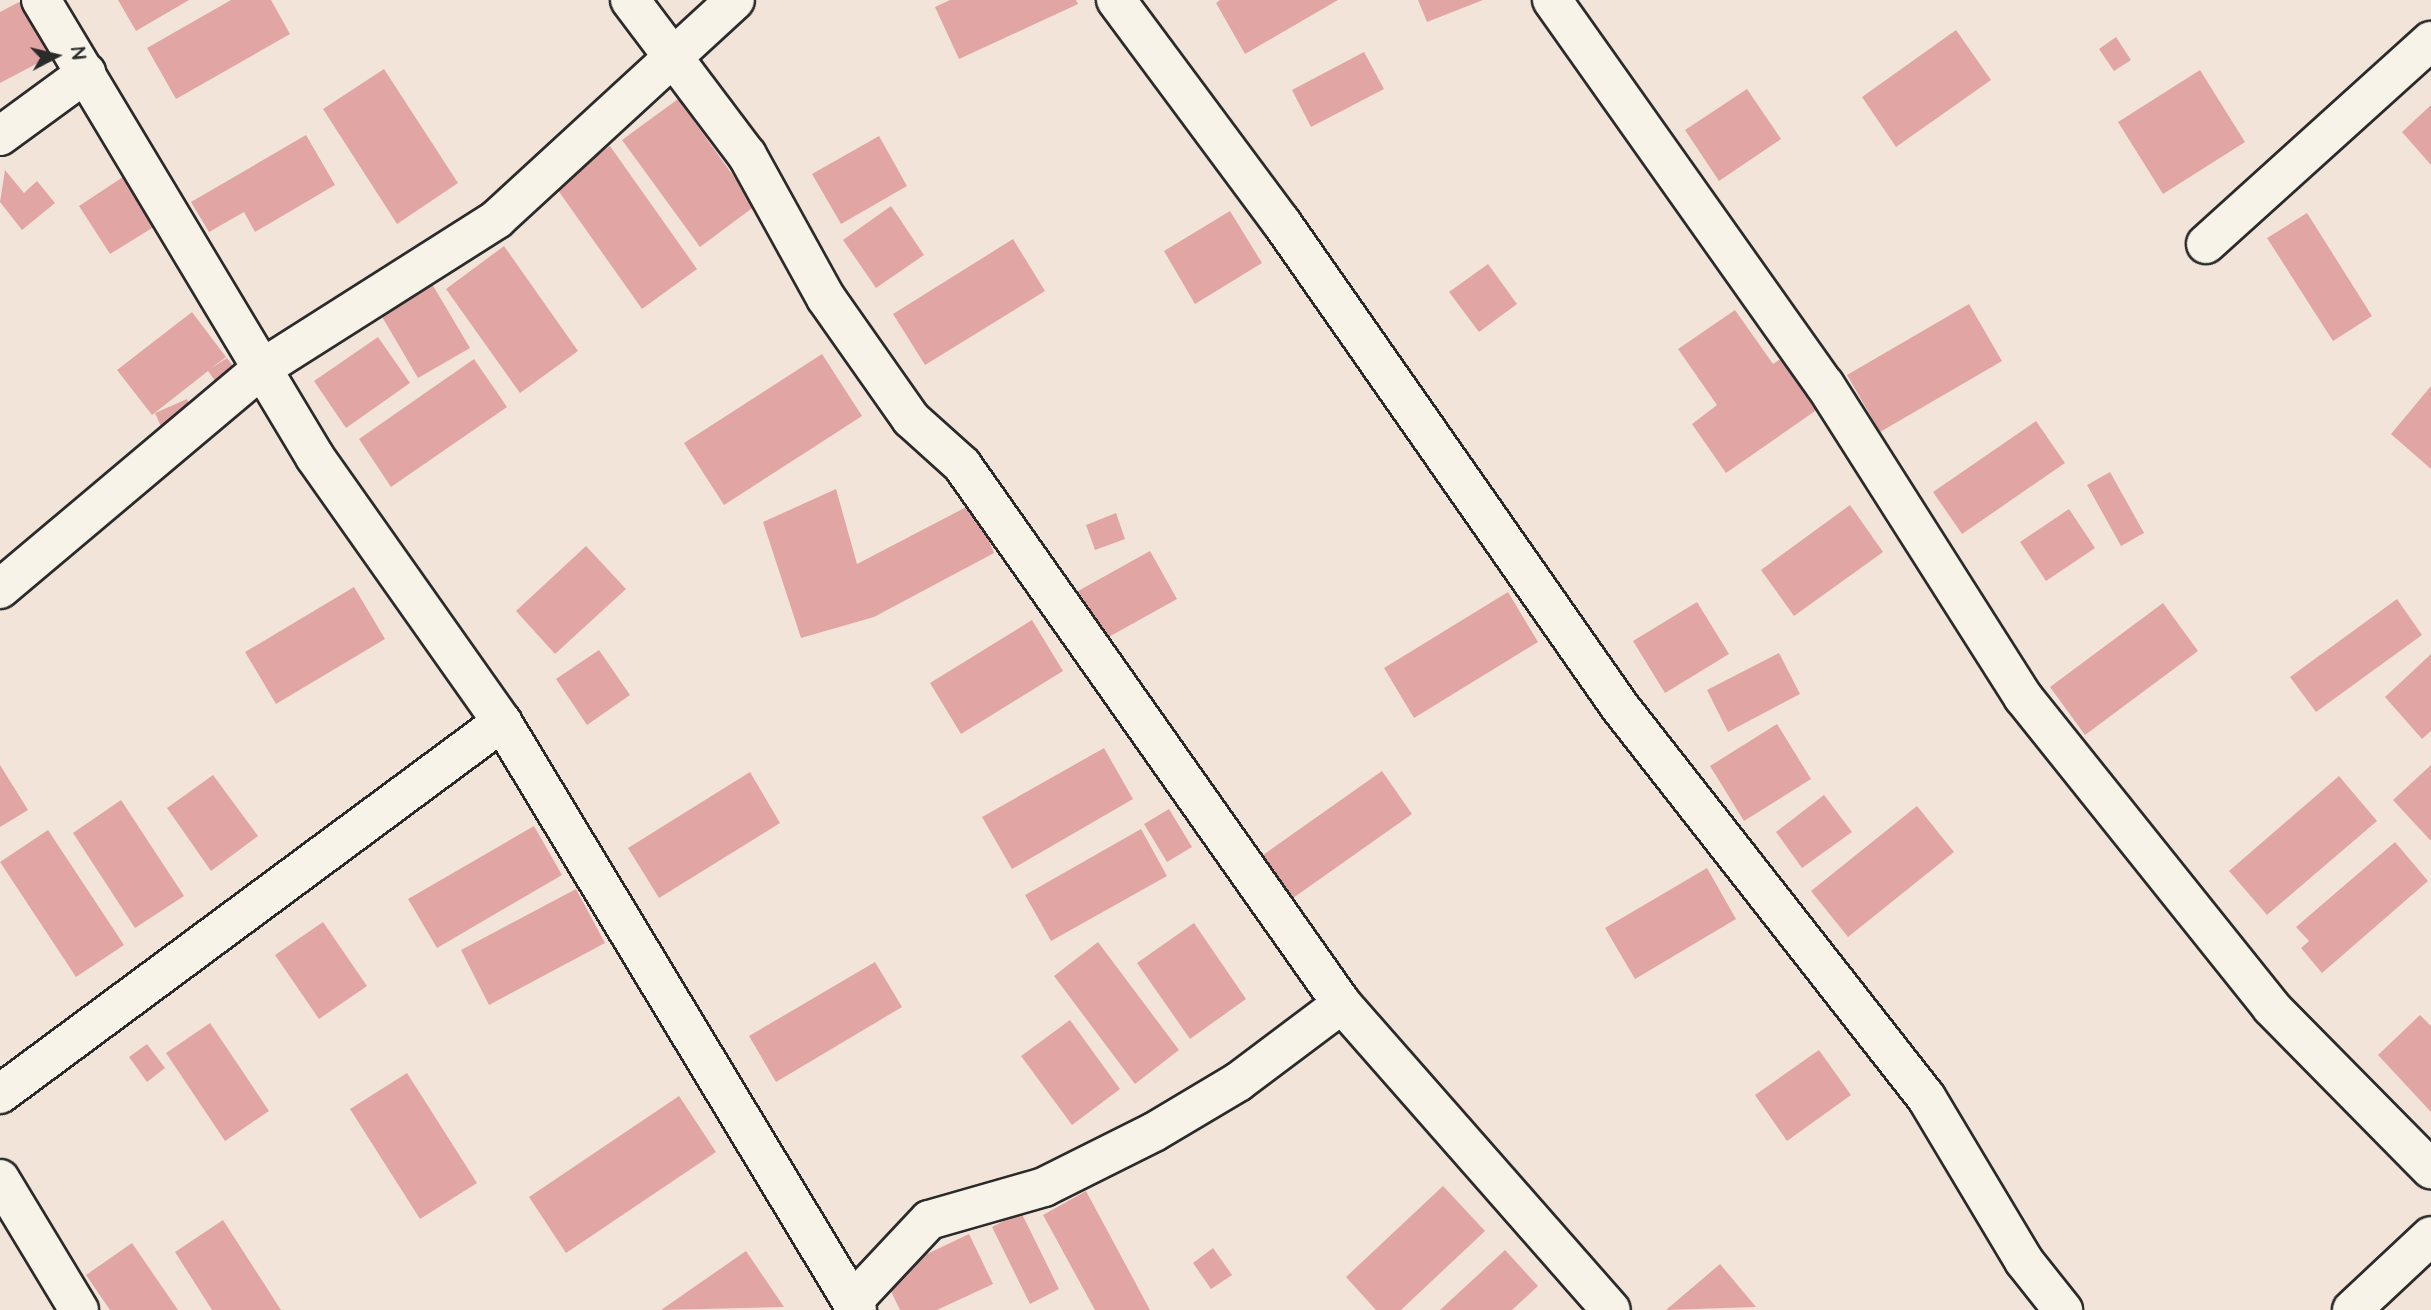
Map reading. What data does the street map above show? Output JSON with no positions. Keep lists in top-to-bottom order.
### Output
{
  "north": "right"
}
